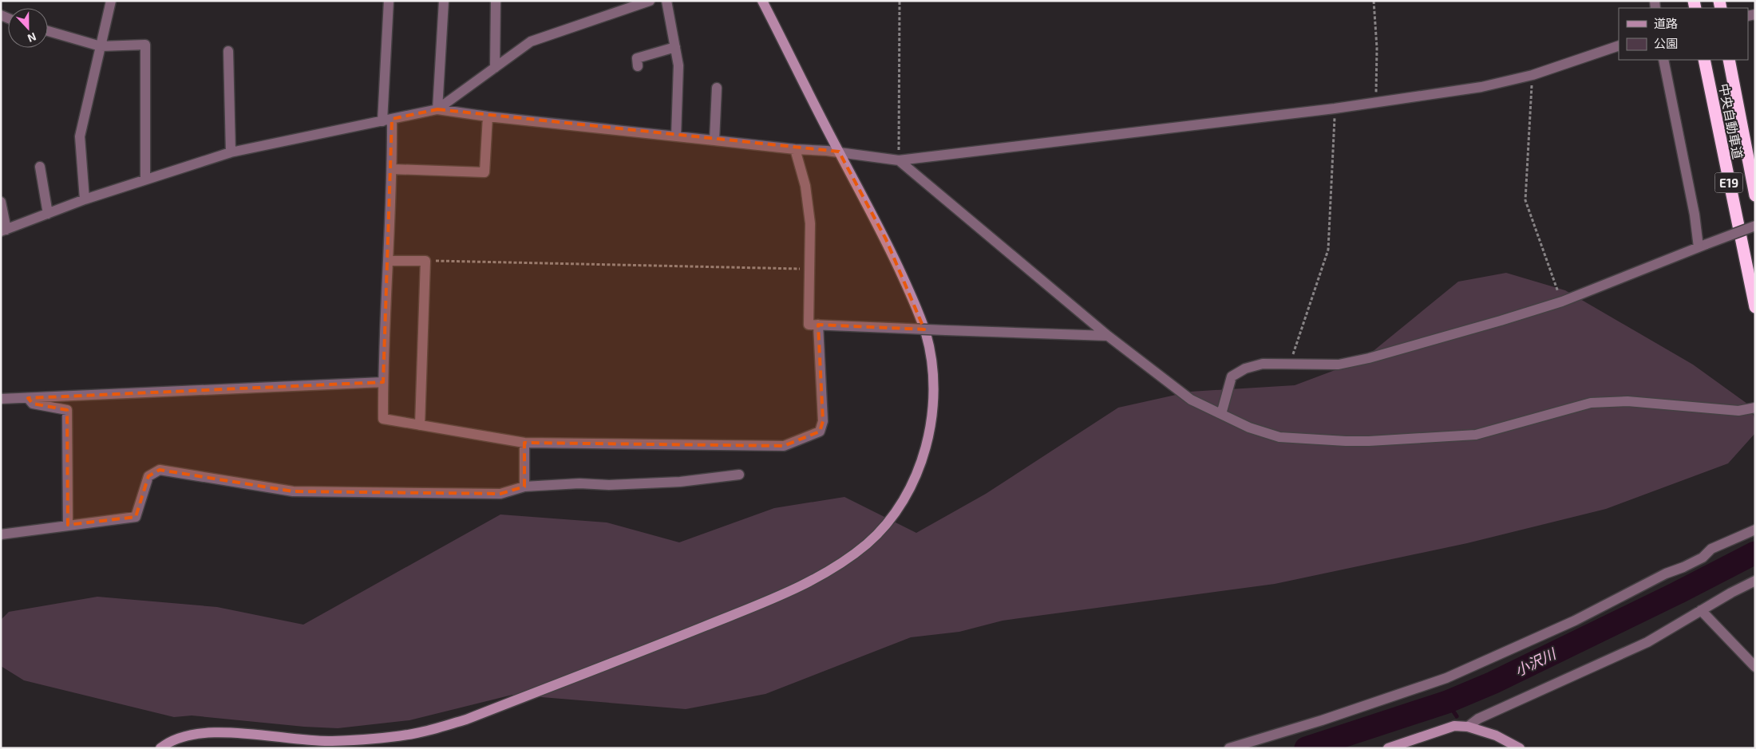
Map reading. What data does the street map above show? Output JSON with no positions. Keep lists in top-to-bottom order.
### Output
{
  "streets": {
    "highway": ["中央自動車道", "E19"]
  },
  "water": ["小沢川"],
  "legend": ["道路", "公園"],
  "north": "bottom"
}
